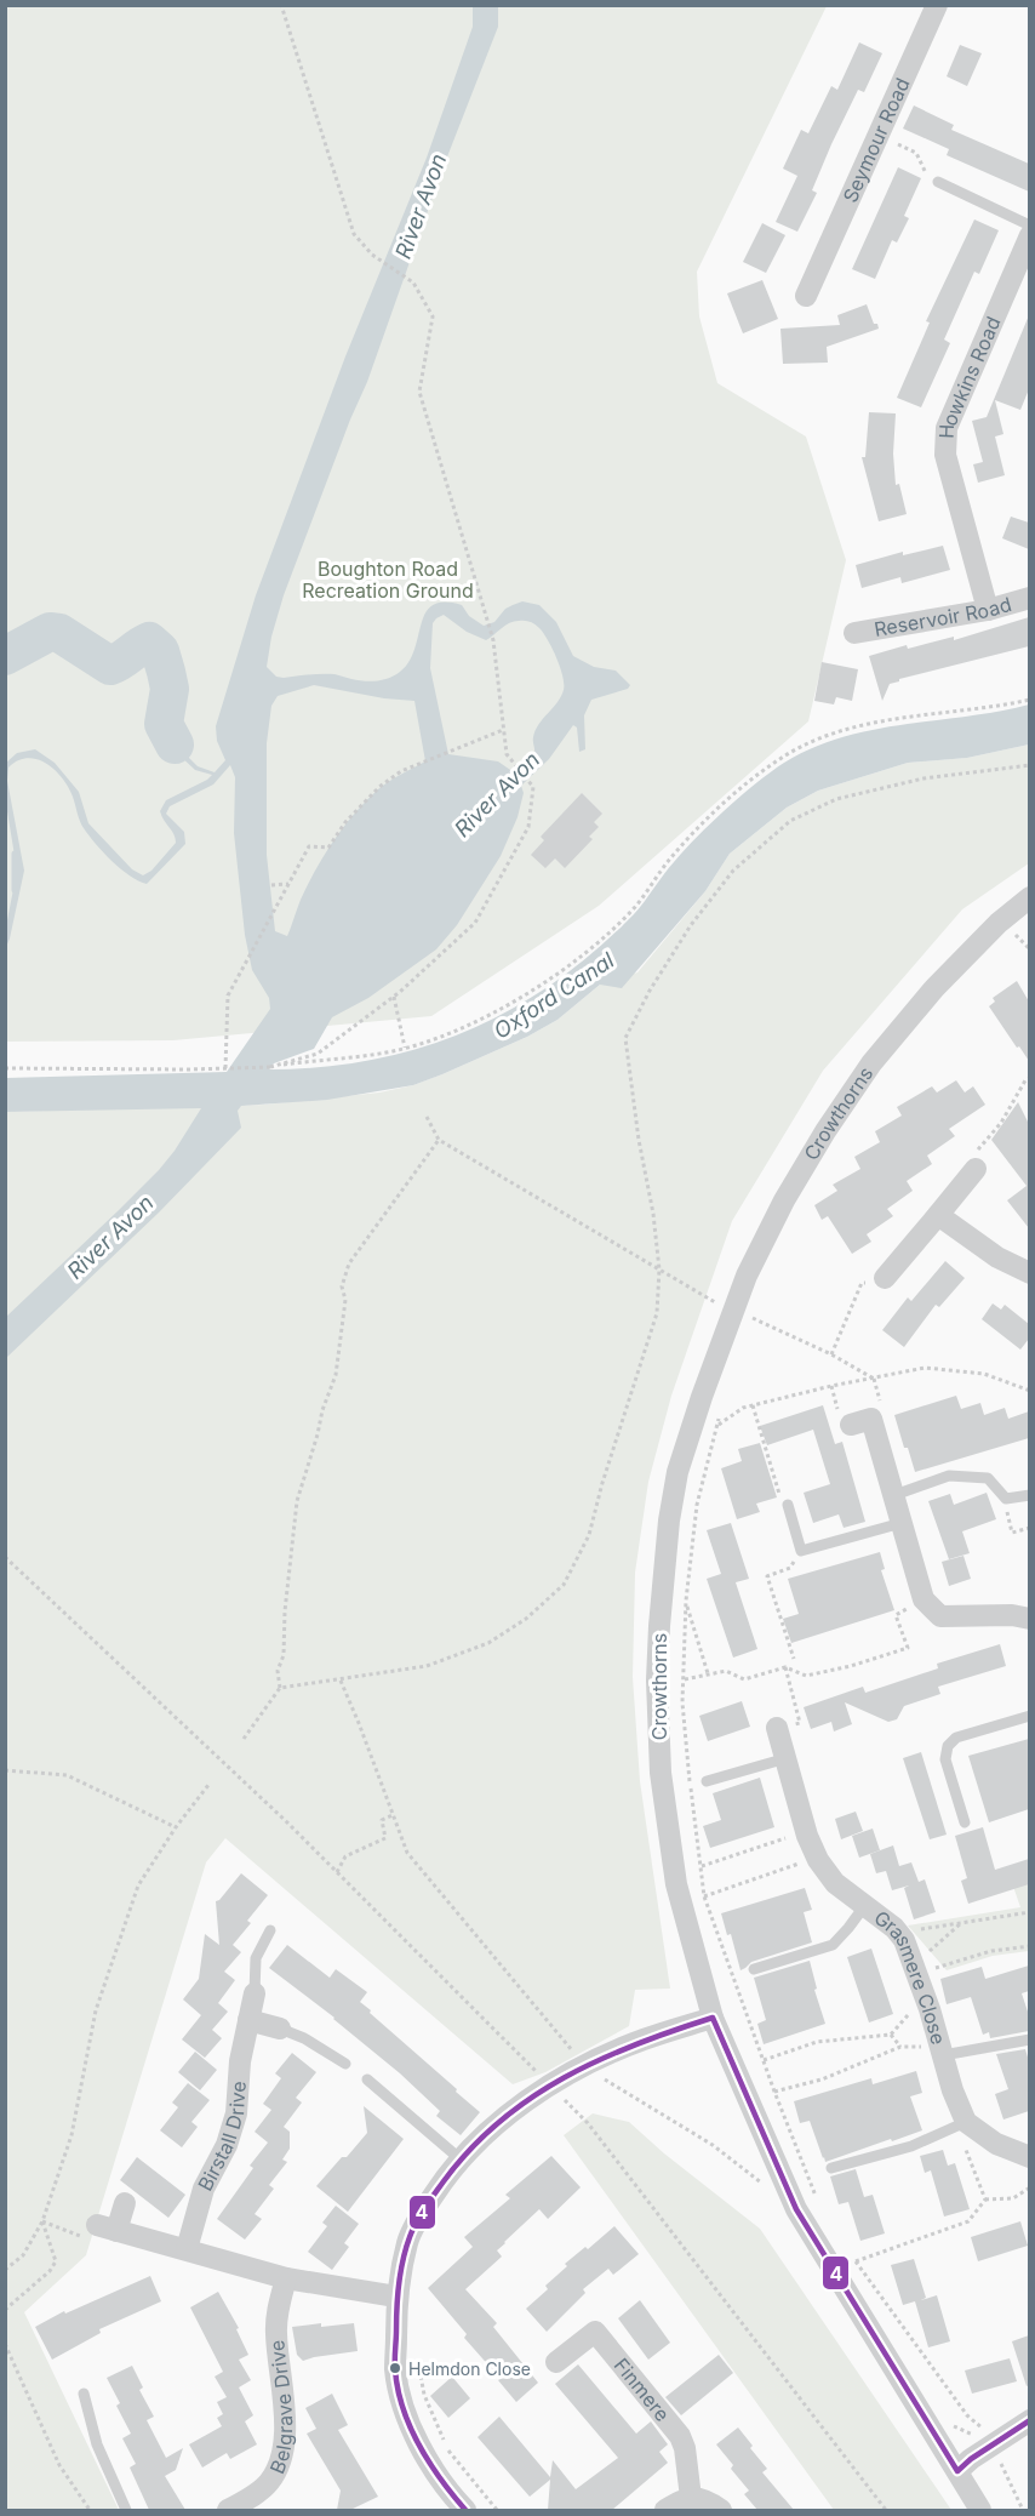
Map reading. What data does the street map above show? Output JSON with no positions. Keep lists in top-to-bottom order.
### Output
{
  "streets": {
    "street": [
      "Seymour Road",
      "Howkins Road",
      "Reservoir Road",
      "Crowthorns",
      "Grasmere Close",
      "Birstall Drive",
      "Finmere",
      "Belgrave Drive"
    ]
  },
  "crossings": [
    ["Howkins Road", "Reservoir Road"]
  ],
  "water": ["River Avon", "Oxford Canal"],
  "parks": ["Boughton Road Recreation Ground"],
  "places": ["Helmdon Close"],
  "lines": ["transit line 4"]
}
